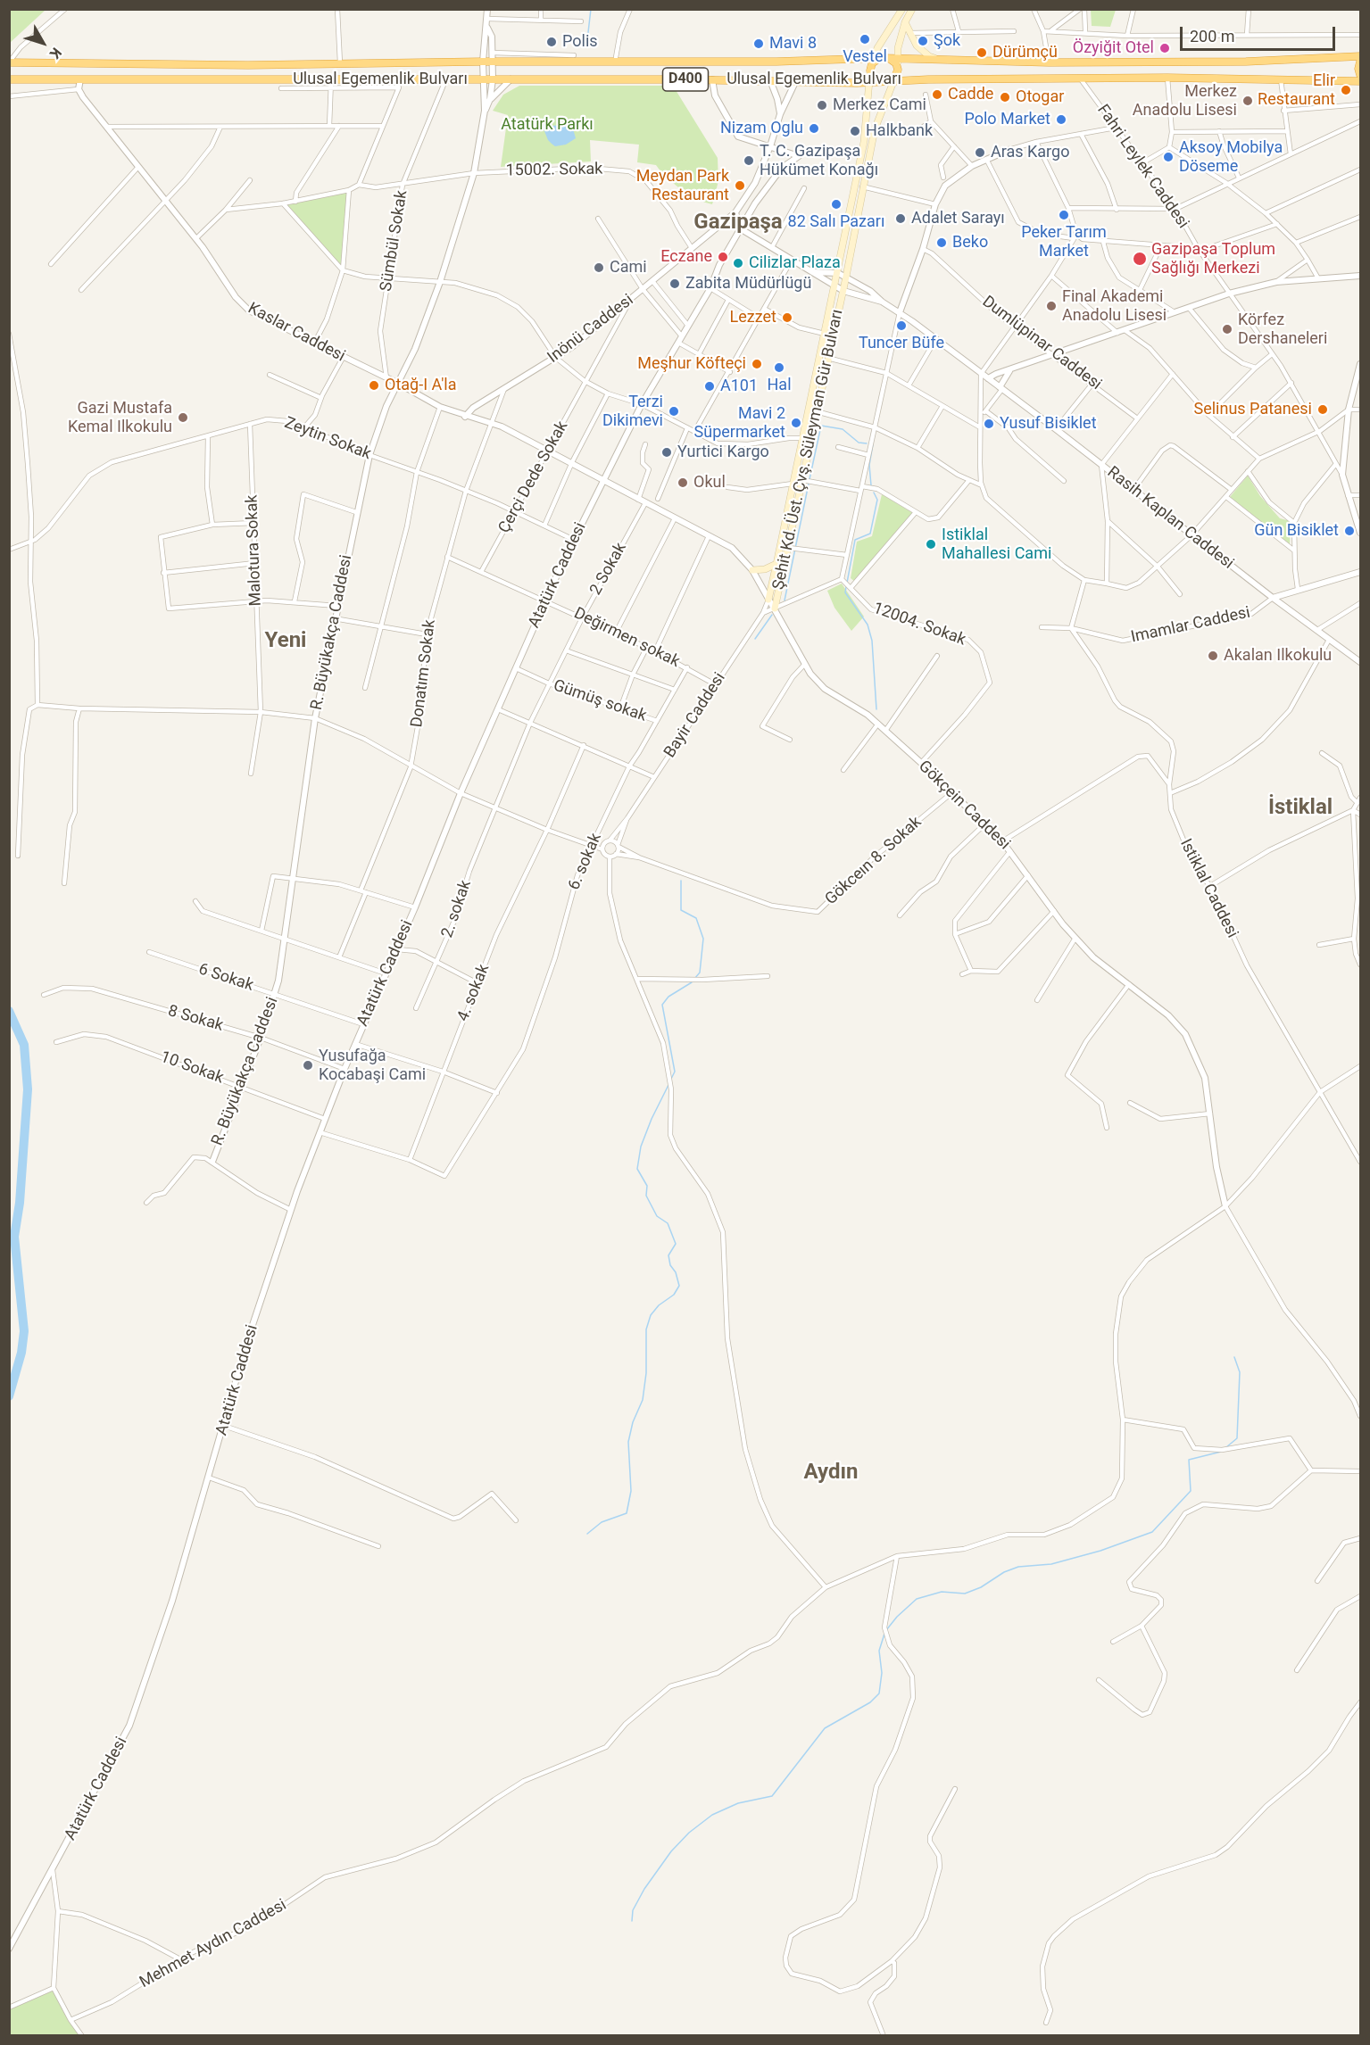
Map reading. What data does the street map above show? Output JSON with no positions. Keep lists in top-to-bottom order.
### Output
{
  "streets": {
    "highway": ["Ulusal Egemenlik Bulvarı", "D400"],
    "main road": ["Şehit Kd. Üst. Çvş. Süleyman Gür Bulvarı"],
    "street": [
      "Fahri Leylek Caddesi",
      "15002. Sokak",
      "Sümbül Sokak",
      "Inönü Caddesi",
      "Kaslar Caddesi",
      "Dumlüpinar Caddesi",
      "Zeytin Sokak",
      "Çerçi Dede Sokak",
      "Rasih Kaplan Caddesi",
      "Malotura Sokak",
      "2 Sokak",
      "Atatürk Caddesi",
      "12004. Sokak",
      "Imamlar Caddesi",
      "R. Büyükakça Caddesi",
      "Değirmen sokak",
      "Donatım Sokak",
      "Gümüş sokak",
      "Bayir Caddesi",
      "Gökçein Caddesi",
      "Gökceın 8. Sokak",
      "6. sokak",
      "Istiklal Caddesi",
      "2. sokak",
      "6 Sokak",
      "4. sokak",
      "8 Sokak",
      "10 Sokak",
      "Mehmet Aydın Caddesi"
    ]
  },
  "crossings": [
    ["Ulusal Egemenlik Bulvarı", "Fahri Leylek Caddesi"],
    ["Ulusal Egemenlik Bulvarı", "Sümbül Sokak"],
    ["Ulusal Egemenlik Bulvarı", "Inönü Caddesi"],
    ["Ulusal Egemenlik Bulvarı", "Şehit Kd. Üst. Çvş. Süleyman Gür Bulvarı"],
    ["Ulusal Egemenlik Bulvarı", "R. Büyükakça Caddesi"],
    ["15002. Sokak", "Sümbül Sokak"],
    ["15002. Sokak", "Inönü Caddesi"],
    ["15002. Sokak", "R. Büyükakça Caddesi"],
    ["Sümbül Sokak", "Kaslar Caddesi"],
    ["Inönü Caddesi", "Kaslar Caddesi"],
    ["Inönü Caddesi", "Çerçi Dede Sokak"],
    ["Inönü Caddesi", "Atatürk Caddesi"],
    ["Inönü Caddesi", "Donatım Sokak"],
    ["Kaslar Caddesi", "Çerçi Dede Sokak"],
    ["Kaslar Caddesi", "Atatürk Caddesi"],
    ["Kaslar Caddesi", "R. Büyükakça Caddesi"],
    ["Kaslar Caddesi", "Donatım Sokak"],
    ["Kaslar Caddesi", "Gökçein Caddesi"],
    ["Zeytin Sokak", "Çerçi Dede Sokak"],
    ["Zeytin Sokak", "Malotura Sokak"],
    ["Zeytin Sokak", "Atatürk Caddesi"],
    ["Zeytin Sokak", "R. Büyükakça Caddesi"],
    ["Zeytin Sokak", "Donatım Sokak"],
    ["Şehit Kd. Üst. Çvş. Süleyman Gür Bulvarı", "Rasih Kaplan Caddesi"],
    ["Şehit Kd. Üst. Çvş. Süleyman Gür Bulvarı", "Bayir Caddesi"],
    ["Şehit Kd. Üst. Çvş. Süleyman Gür Bulvarı", "Gökçein Caddesi"],
    ["Çerçi Dede Sokak", "Değirmen sokak"],
    ["Rasih Kaplan Caddesi", "Atatürk Caddesi"],
    ["Rasih Kaplan Caddesi", "Imamlar Caddesi"],
    ["2 Sokak", "Değirmen sokak"],
    ["2 Sokak", "Gümüş sokak"],
    ["2 Sokak", "Gökçein Caddesi"],
    ["2 Sokak", "2. sokak"],
    ["Atatürk Caddesi", "Değirmen sokak"],
    ["Atatürk Caddesi", "Gümüş sokak"],
    ["Atatürk Caddesi", "Gökçein Caddesi"],
    ["Atatürk Caddesi", "6 Sokak"],
    ["Atatürk Caddesi", "8 Sokak"],
    ["Atatürk Caddesi", "10 Sokak"],
    ["12004. Sokak", "Gökçein Caddesi"],
    ["Imamlar Caddesi", "Istiklal Caddesi"],
    ["R. Büyükakça Caddesi", "6 Sokak"],
    ["R. Büyükakça Caddesi", "8 Sokak"],
    ["R. Büyükakça Caddesi", "10 Sokak"],
    ["Değirmen sokak", "Donatım Sokak"],
    ["Değirmen sokak", "Gümüş sokak"],
    ["Değirmen sokak", "Bayir Caddesi"],
    ["Gümüş sokak", "6. sokak"],
    ["Bayir Caddesi", "Gökçein Caddesi"],
    ["Bayir Caddesi", "Gökceın 8. Sokak"],
    ["Gökçein Caddesi", "Gökceın 8. Sokak"],
    ["Gökçein Caddesi", "Mehmet Aydın Caddesi"],
    ["6. sokak", "4. sokak"],
    ["Istiklal Caddesi", "Mehmet Aydın Caddesi"]
  ],
  "districts": [
    "Gazipaşa",
    "Yeni",
    "İstiklal",
    "Aydın"
  ],
  "parks": ["Atatürk Parkı"],
  "places": [
    "Vestel",
    "Şok",
    "Polis",
    "Mavi 8",
    "Özyiğit Otel",
    "Dürümçü",
    "Elir Restaurant",
    "Cadde",
    "Otogar",
    "Merkez Anadolu Lisesi",
    "Merkez Cami",
    "Polo Market",
    "Nizam Oglu",
    "Halkbank",
    "Aras Kargo",
    "Aksoy Mobilya Döseme",
    "T. C. Gazipaşa Hükümet Konağı",
    "Meydan Park Restaurant",
    "82 Salı Pazarı",
    "Peker Tarım Market",
    "Adalet Sarayı",
    "Beko",
    "Eczane",
    "Gazipaşa Toplum Sağlığı Merkezi",
    "Cilizlar Plaza",
    "Cami",
    "Zabita Müdürlügü",
    "Final Akademi Anadolu Lisesi",
    "Lezzet",
    "Tuncer Büfe",
    "Körfez Dershaneleri",
    "Meşhur Köfteçi",
    "Hal",
    "Otağ-I A'la",
    "A101",
    "Selinus Patanesi",
    "Terzi Dikimevi",
    "Gazi Mustafa Kemal Ilkokulu",
    "Mavi 2 Süpermarket",
    "Yusuf Bisiklet",
    "Yurtici Kargo",
    "Okul",
    "Gün Bisiklet",
    "Istiklal Mahallesi Cami",
    "Akalan Ilkokulu",
    "Yusufağa Kocabaşi Cami"
  ],
  "scale_bar": "200 m",
  "north": "bottom right"
}
